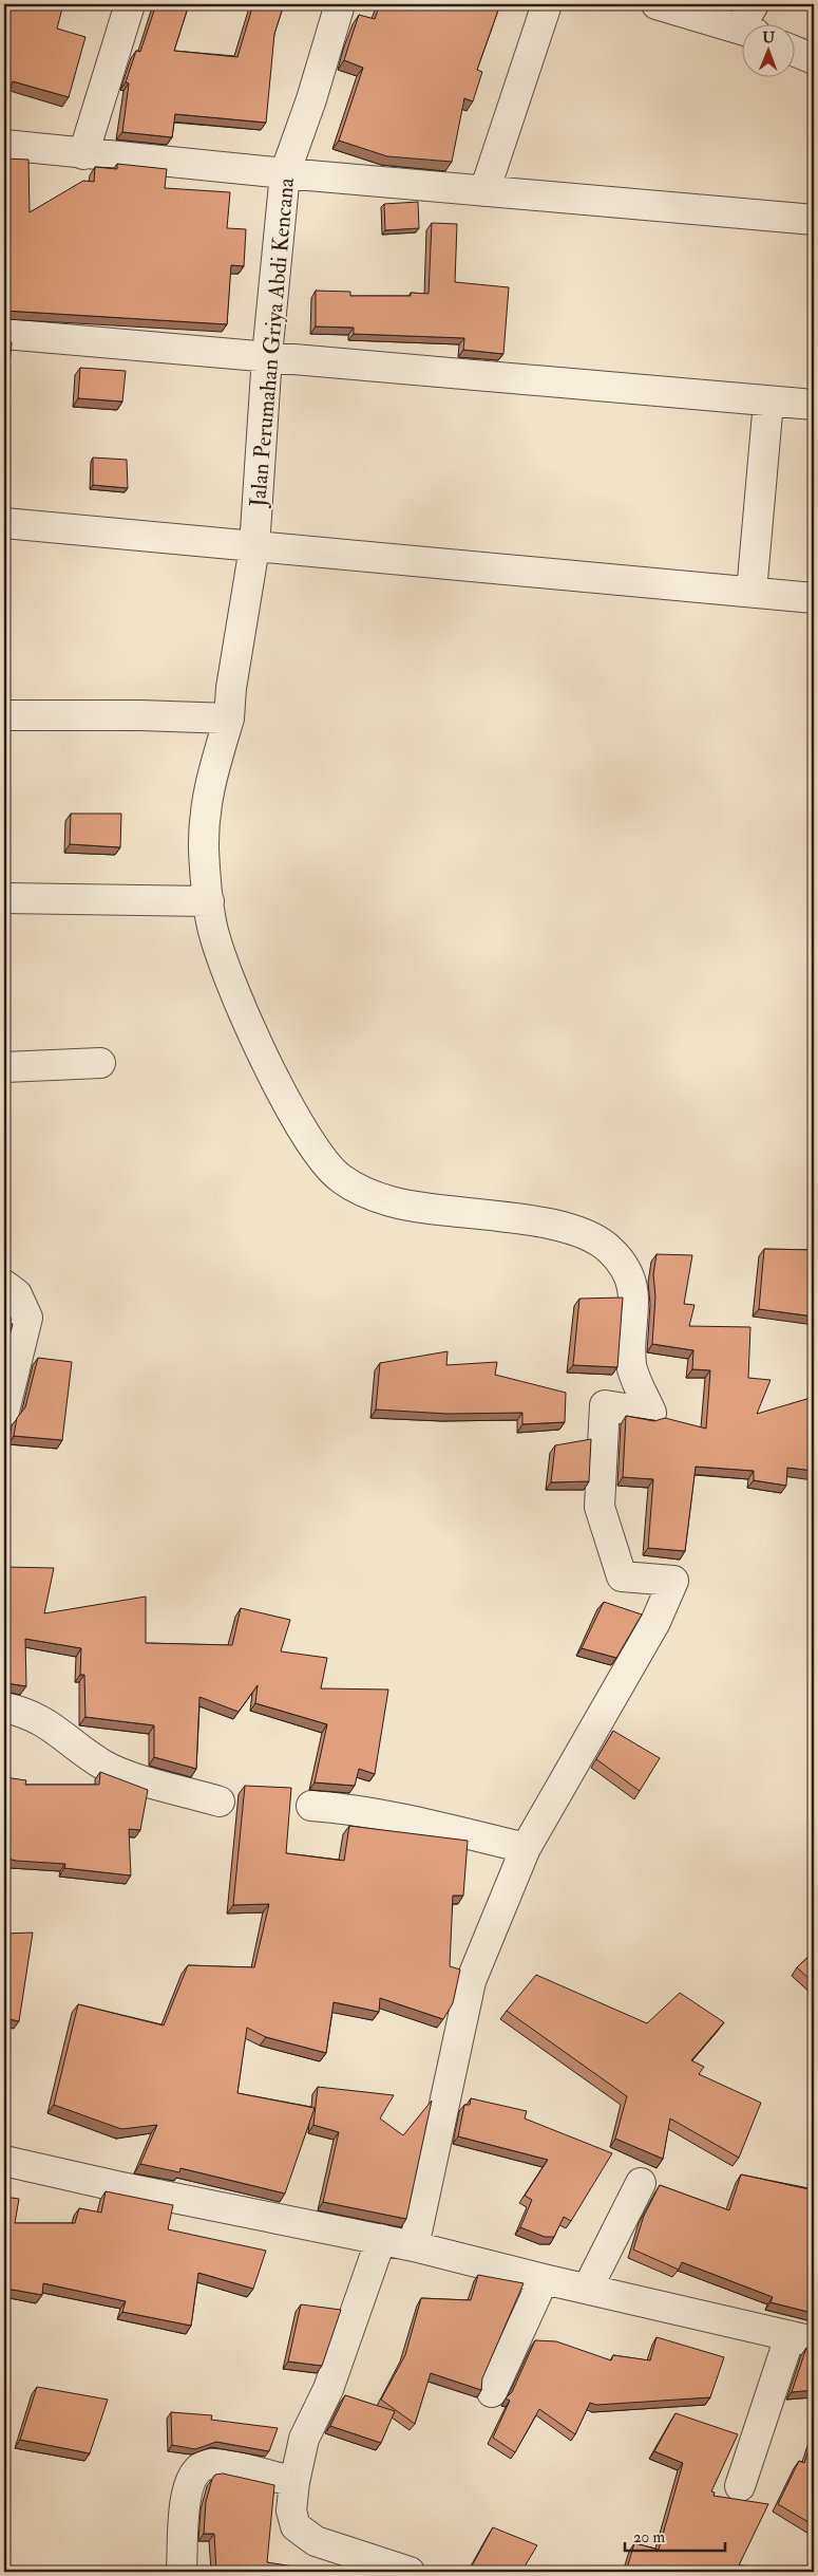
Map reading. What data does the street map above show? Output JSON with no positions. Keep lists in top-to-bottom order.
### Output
{
  "streets": {
    "street": ["Jalan Perumahan Griya Abdi Kencana"]
  },
  "scale_bar": "20 m",
  "north": "top"
}
